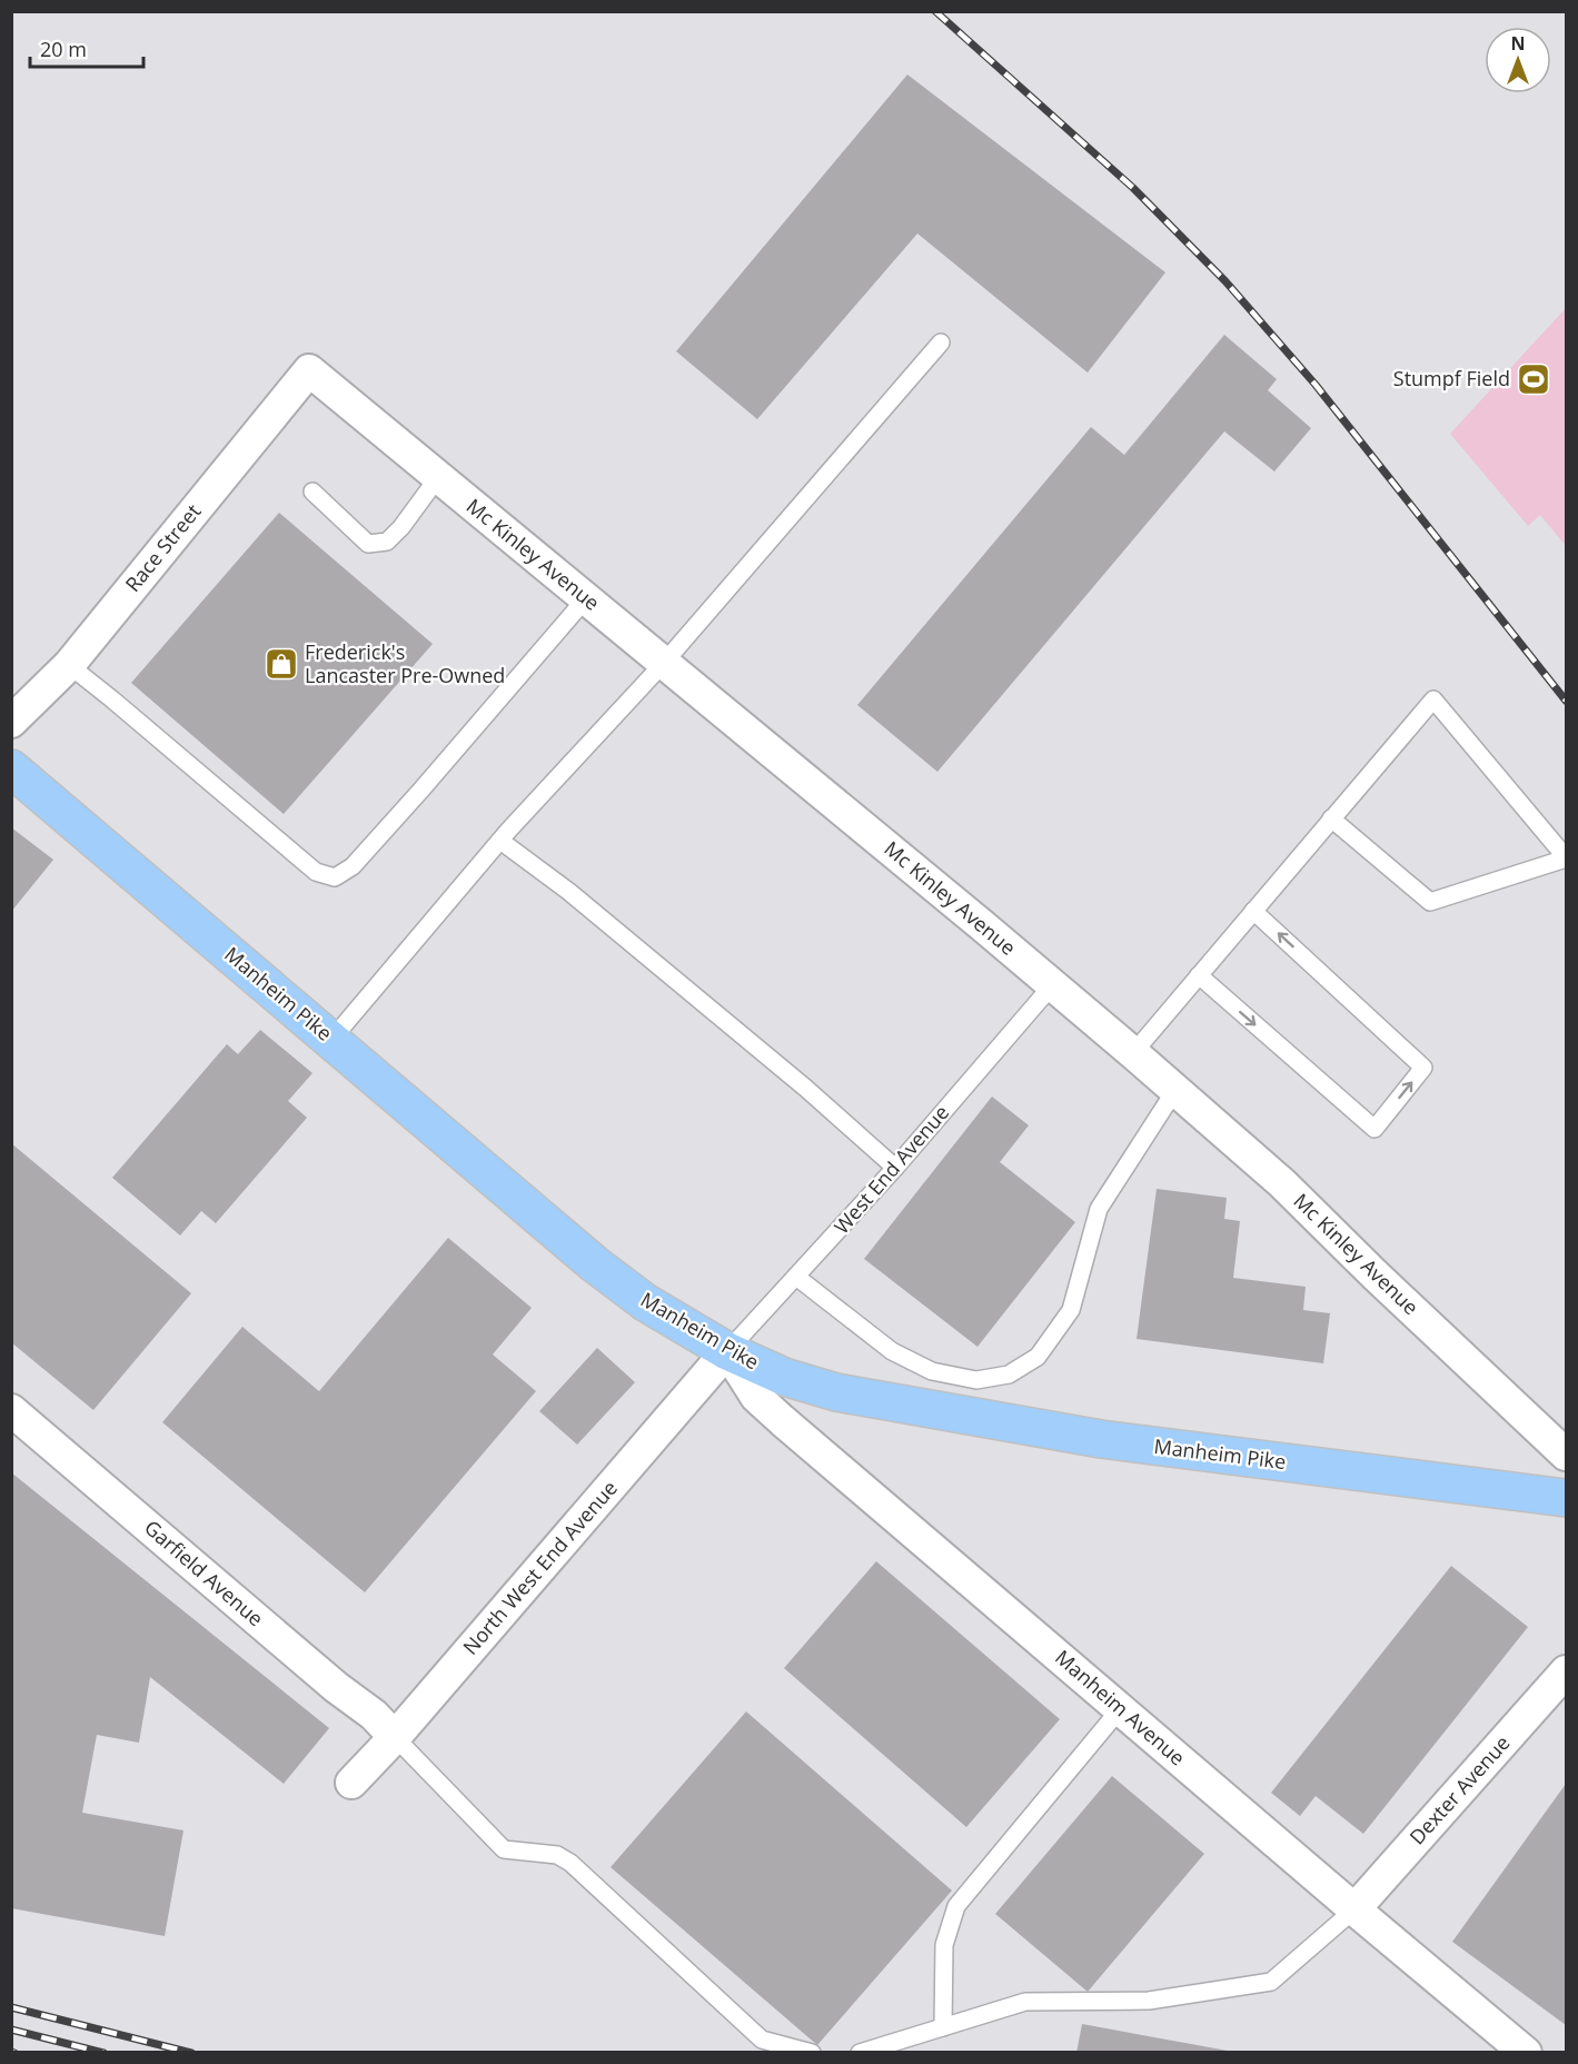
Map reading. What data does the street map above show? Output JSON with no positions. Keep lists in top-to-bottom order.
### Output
{
  "streets": {
    "main road": ["Manheim Pike"],
    "street": [
      "Race Street",
      "Mc Kinley Avenue",
      "North West End Avenue",
      "Garfield Avenue",
      "Manheim Avenue",
      "Dexter Avenue"
    ],
    "lane": ["West End Avenue"]
  },
  "crossings": [
    ["Race Street", "Mc Kinley Avenue"],
    ["Mc Kinley Avenue", "West End Avenue"],
    ["Manheim Pike", "West End Avenue"],
    ["Manheim Pike", "North West End Avenue"],
    ["Manheim Pike", "Manheim Avenue"],
    ["West End Avenue", "North West End Avenue"],
    ["West End Avenue", "Manheim Avenue"],
    ["North West End Avenue", "Garfield Avenue"],
    ["North West End Avenue", "Manheim Avenue"],
    ["Manheim Avenue", "Dexter Avenue"]
  ],
  "places": {
    "sports": ["Stumpf Field"],
    "shop": ["Frederick's Lancaster Pre-Owned"]
  },
  "scale_bar": "20 m",
  "north": "top"
}
